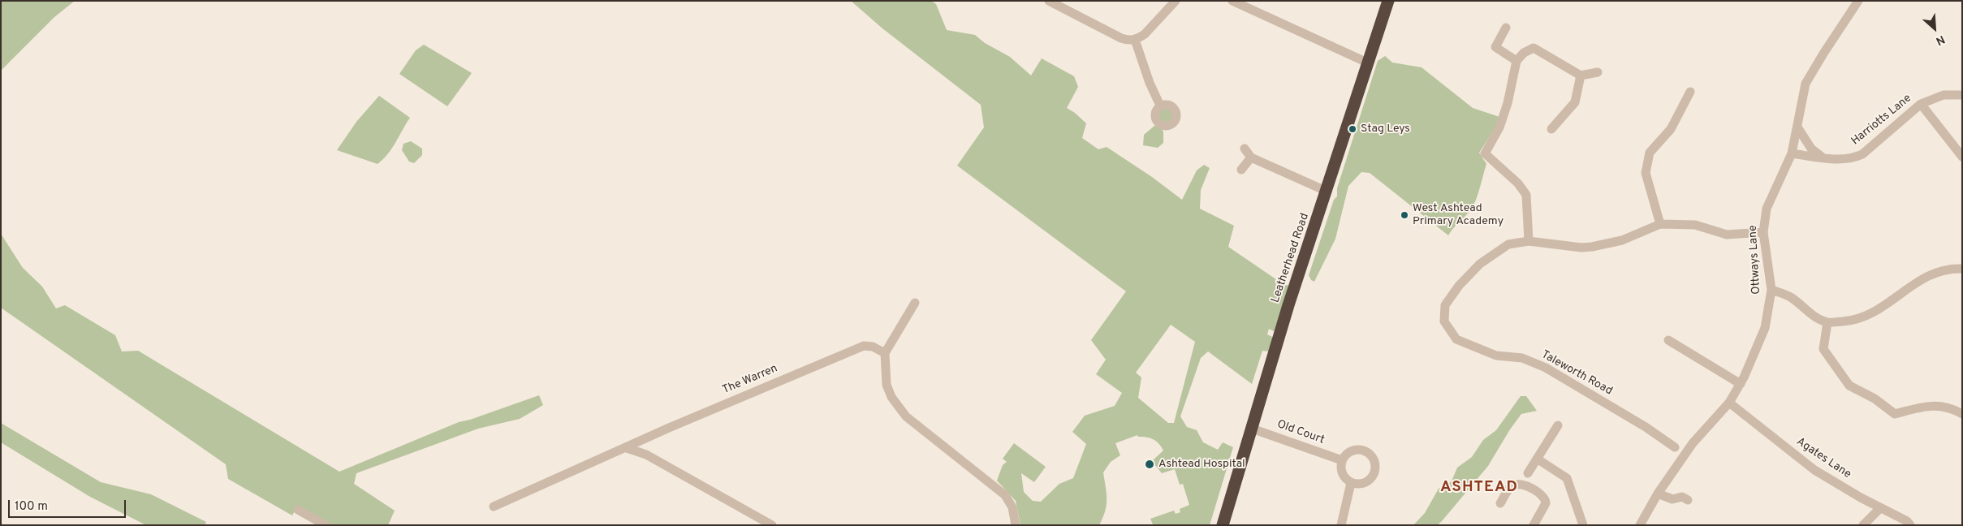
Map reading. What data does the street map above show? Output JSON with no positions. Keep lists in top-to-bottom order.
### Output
{
  "streets": {
    "highway": ["Leatherhead Road"],
    "street": [
      "Harriotts Lane",
      "Ottways Lane",
      "Taleworth Road",
      "The Warren",
      "Old Court",
      "Agates Lane"
    ]
  },
  "crossings": [
    ["Harriotts Lane", "Ottways Lane"],
    ["Leatherhead Road", "Old Court"],
    ["Ottways Lane", "Taleworth Road"],
    ["Ottways Lane", "Agates Lane"]
  ],
  "districts": ["ASHTEAD"],
  "places": ["Stag Leys", "West Ashtead Primary Academy", "Ashtead Hospital"],
  "scale_bar": "100 m",
  "north": "bottom right"
}
